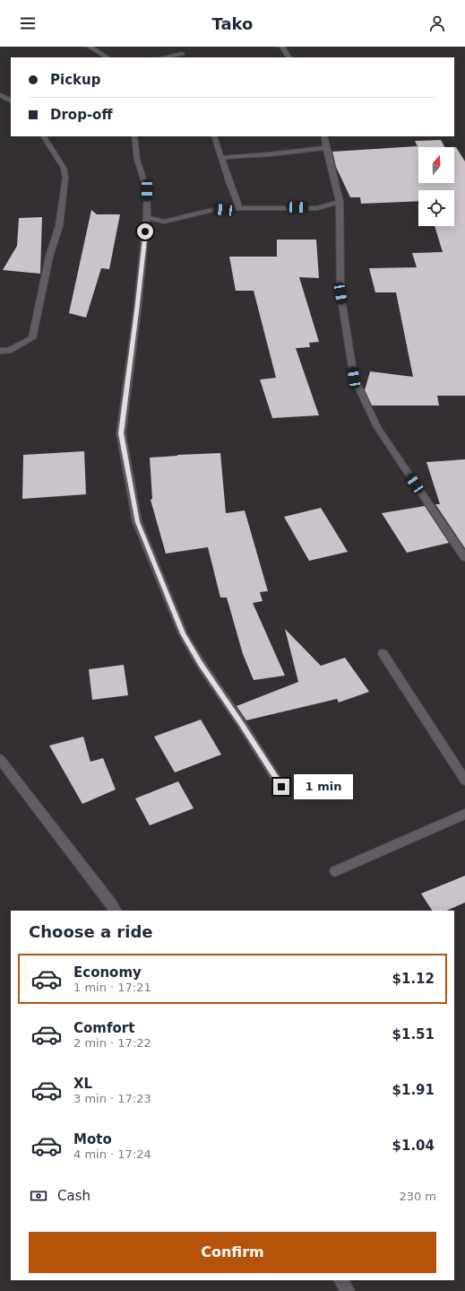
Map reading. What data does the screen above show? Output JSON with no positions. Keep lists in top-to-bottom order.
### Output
{
  "north": "top",
  "page": {
    "header": "Tako",
    "banner": ["Pickup", "Drop-off"],
    "bubble": "1 min",
    "heading": "Choose a ride",
    "list": [
      {
        "name": "Economy",
        "note": "1 min · 17:21",
        "value": "$1.12"
      },
      {
        "name": "Comfort",
        "note": "2 min · 17:22",
        "value": "$1.51"
      },
      {
        "name": "XL",
        "note": "3 min · 17:23",
        "value": "$1.91"
      },
      {
        "name": "Moto",
        "note": "4 min · 17:24",
        "value": "$1.04"
      }
    ],
    "pay": ["Cash", "230 m"],
    "buttons": "Confirm"
  }
}
